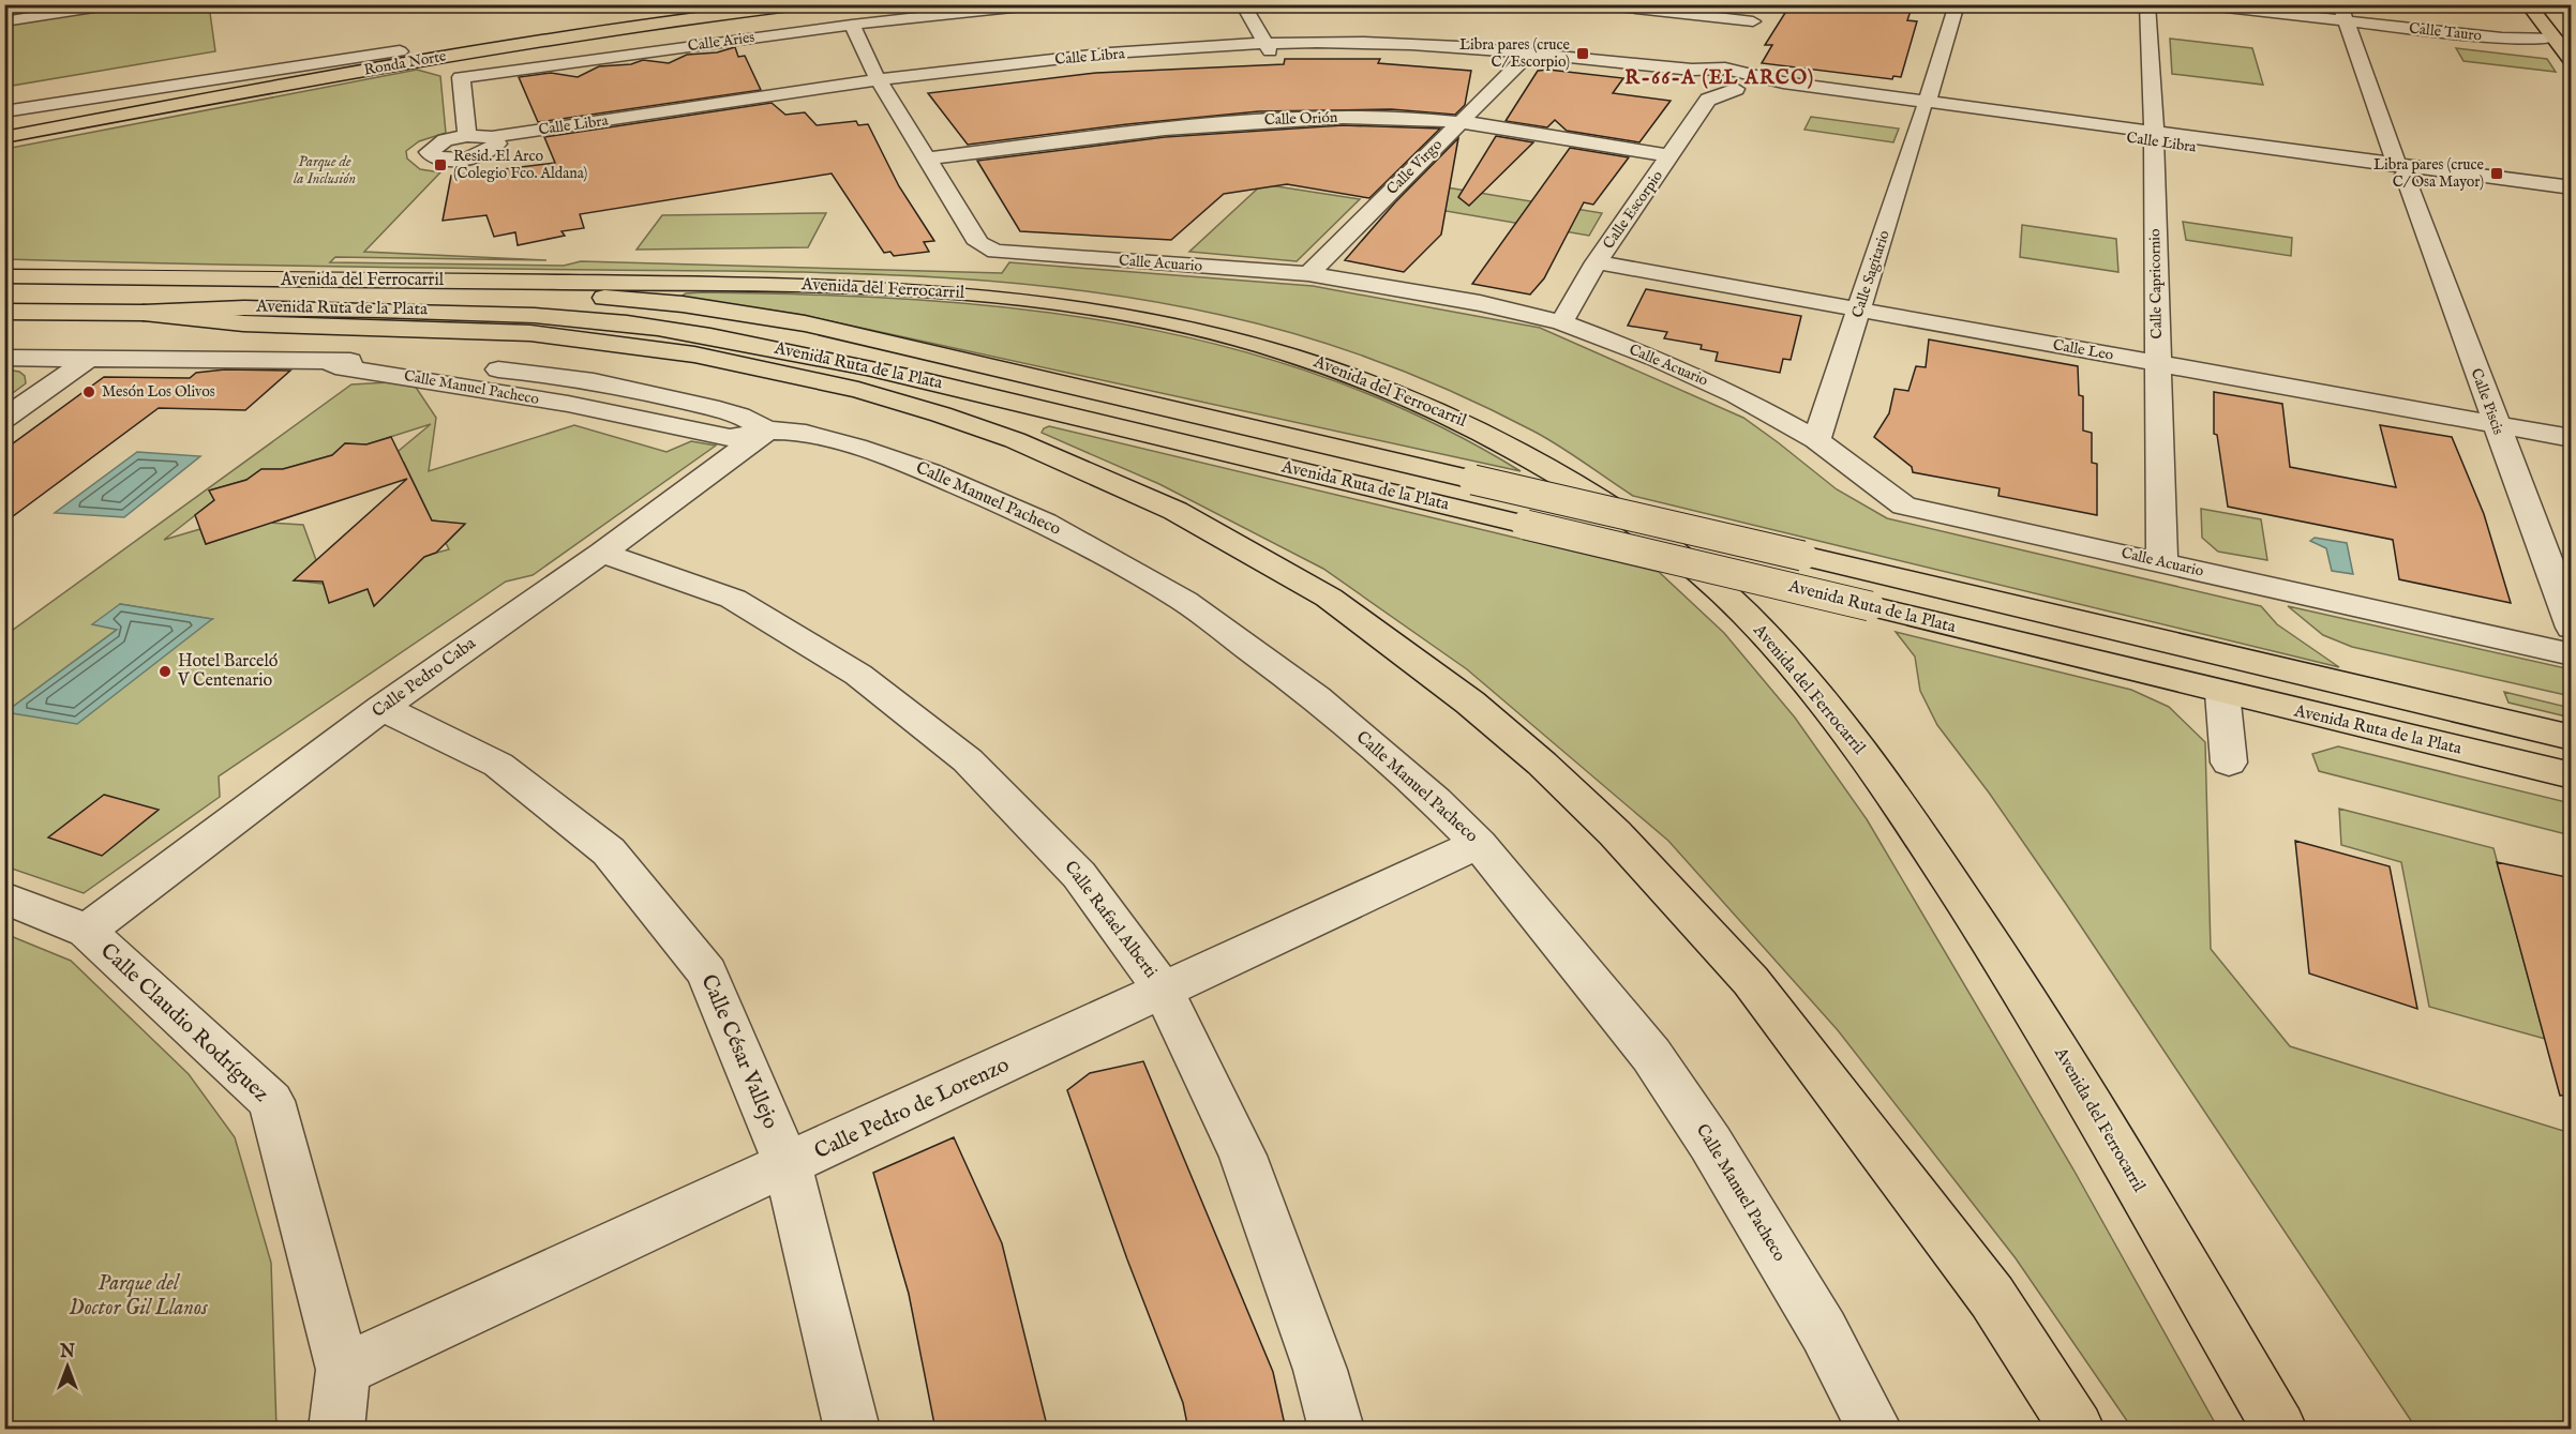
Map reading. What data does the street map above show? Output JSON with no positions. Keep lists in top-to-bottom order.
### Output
{
  "streets": {
    "main road": ["Ronda Norte", "Avenida del Ferrocarril", "Avenida Ruta de la Plata"],
    "street": [
      "Calle Tauro",
      "Calle Aries",
      "Calle Libra",
      "Calle Orión",
      "Calle Virgo",
      "Calle Escorpio",
      "Calle Acuario",
      "Calle Sagitario",
      "Calle Capricornio",
      "Calle Leo",
      "Calle Manuel Pacheco",
      "Calle Piscis",
      "Calle Pedro Caba",
      "Calle Rafael Alberti",
      "Calle Claudio Rodríguez",
      "Calle César Vallejo",
      "Calle Pedro de Lorenzo"
    ]
  },
  "crossings": [
    ["Calle Tauro", "Calle Piscis"],
    ["Calle Aries", "Calle Acuario"],
    ["Calle Libra", "Calle Virgo"],
    ["Calle Libra", "Calle Escorpio"],
    ["Calle Libra", "Calle Acuario"],
    ["Calle Libra", "Calle Sagitario"],
    ["Calle Libra", "Calle Capricornio"],
    ["Calle Libra", "Calle Piscis"],
    ["Calle Orión", "Calle Virgo"],
    ["Calle Orión", "Calle Escorpio"],
    ["Calle Orión", "Calle Acuario"],
    ["Calle Virgo", "Calle Acuario"],
    ["Calle Escorpio", "Calle Acuario"],
    ["Calle Escorpio", "Calle Leo"],
    ["Calle Acuario", "Calle Sagitario"],
    ["Calle Acuario", "Calle Capricornio"],
    ["Calle Sagitario", "Calle Leo"],
    ["Avenida del Ferrocarril", "Avenida Ruta de la Plata"],
    ["Calle Capricornio", "Calle Leo"],
    ["Calle Leo", "Calle Piscis"],
    ["Calle Manuel Pacheco", "Calle Pedro Caba"],
    ["Calle Manuel Pacheco", "Calle Pedro de Lorenzo"],
    ["Calle Pedro Caba", "Calle Rafael Alberti"],
    ["Calle Pedro Caba", "Calle Claudio Rodríguez"],
    ["Calle Pedro Caba", "Calle César Vallejo"],
    ["Calle Rafael Alberti", "Calle Pedro de Lorenzo"],
    ["Calle Claudio Rodríguez", "Calle Pedro de Lorenzo"],
    ["Calle César Vallejo", "Calle Pedro de Lorenzo"]
  ],
  "districts": ["R-66-A (EL ARCO)"],
  "parks": ["Parque de la Inclusión", "Parque del Doctor Gil Llanos"],
  "places": {
    "transit": ["Libra pares (cruce C/ Escorpio)", "Resid. El Arco (Colegio Fco. Aldana)", "Libra pares (cruce C/ Osa Mayor)"],
    "other": ["Mesón Los Olivos", "Hotel Barceló V Centenario"]
  },
  "north": "top"
}
